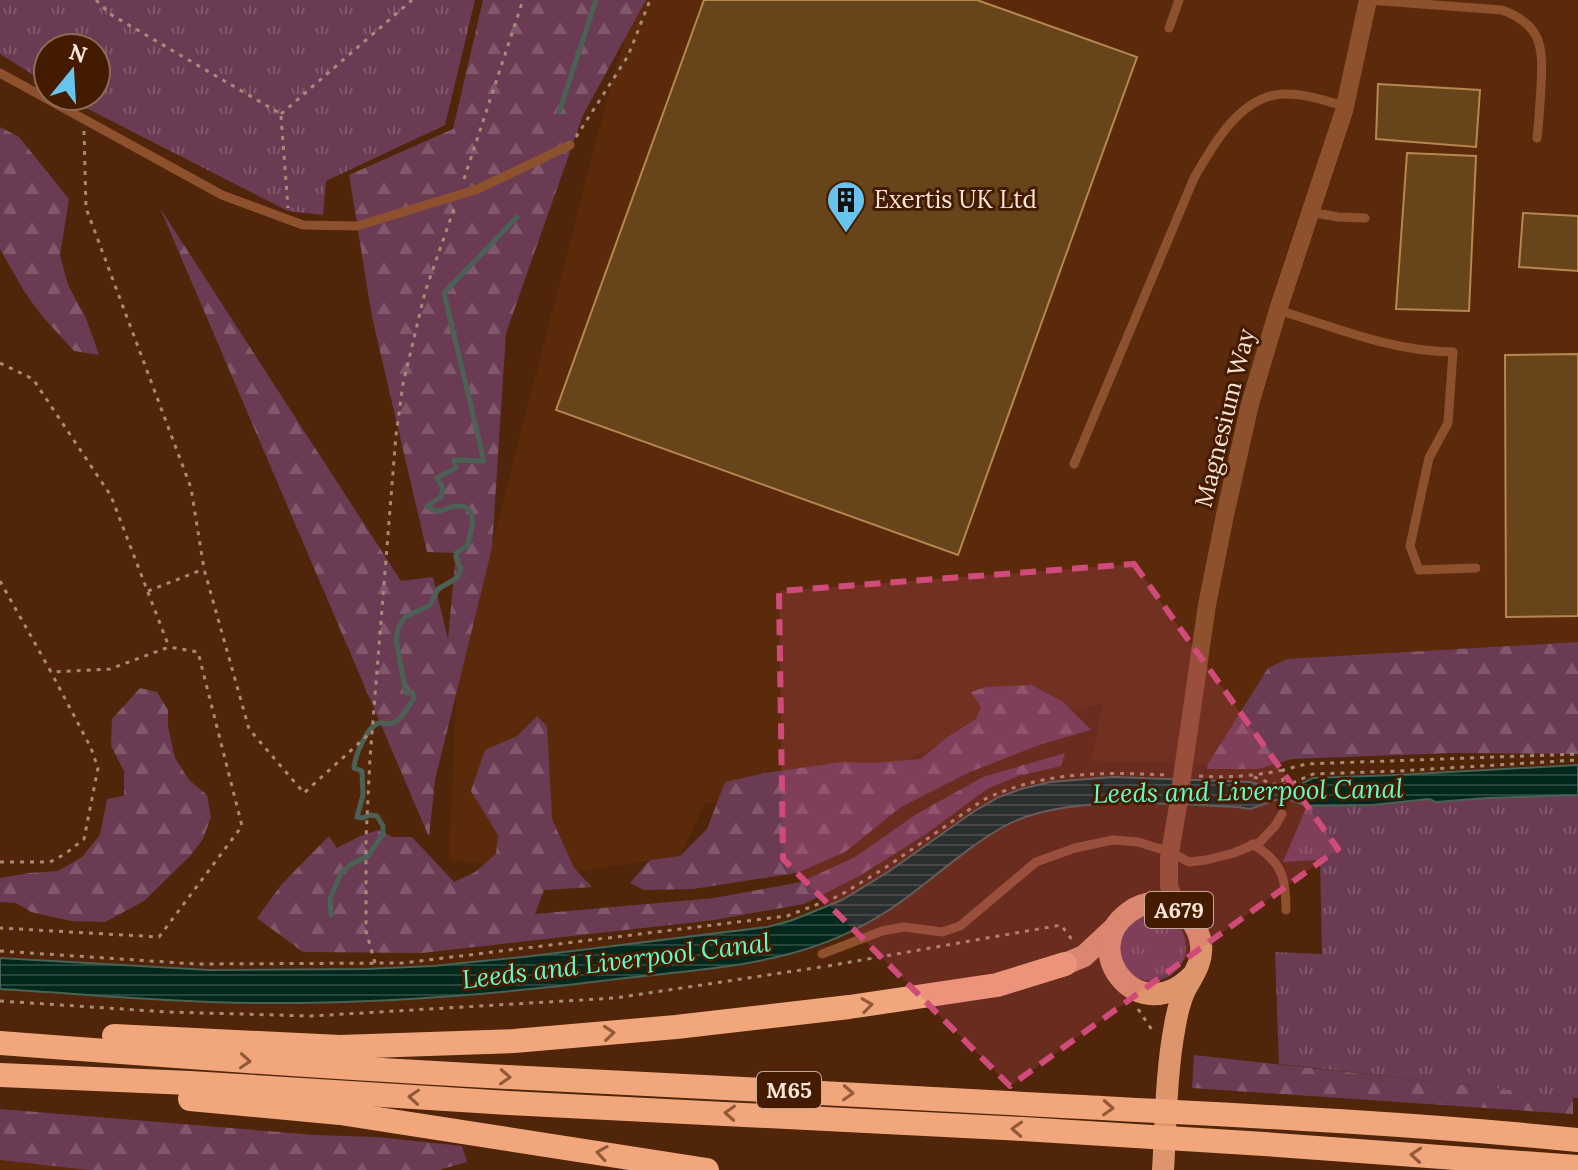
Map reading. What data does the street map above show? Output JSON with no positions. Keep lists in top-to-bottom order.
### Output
{
  "streets": {
    "highway": ["A679", "M65"],
    "street": ["Magnesium Way"]
  },
  "crossings": [
    ["Magnesium Way", "A679"]
  ],
  "water": ["Leeds and Liverpool Canal"],
  "places": {
    "building": ["Exertis UK Ltd"]
  },
  "north": "top"
}
